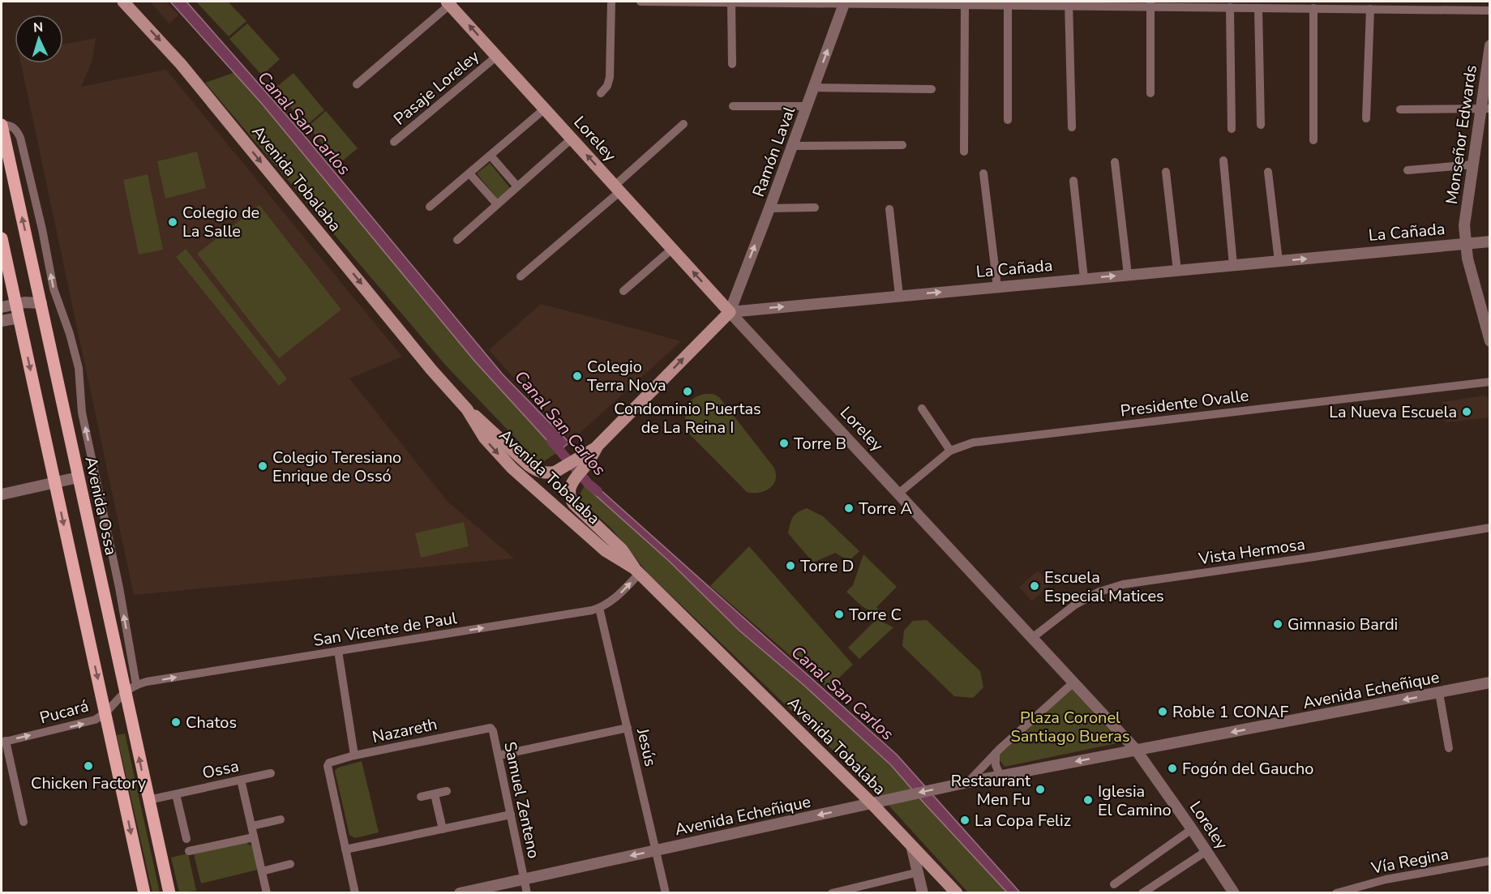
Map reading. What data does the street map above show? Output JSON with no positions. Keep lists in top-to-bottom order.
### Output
{
  "streets": {
    "main road": ["Loreley", "Avenida Tobalaba", "Avenida Ossa"],
    "street": [
      "Pasaje Loreley",
      "Monseñor Edwards",
      "Ramón Laval",
      "La Cañada",
      "Presidente Ovalle",
      "Vista Hermosa",
      "San Vicente de Paul",
      "Avenida Echeñique",
      "Pucará",
      "Nazareth",
      "Jesús",
      "Ossa",
      "Samuel Zenteno",
      "Vía Regina"
    ]
  },
  "crossings": [
    ["Pasaje Loreley", "Loreley"],
    ["Monseñor Edwards", "La Cañada"],
    ["Loreley", "Ramón Laval"],
    ["Loreley", "La Cañada"],
    ["Loreley", "Presidente Ovalle"],
    ["Loreley", "Vista Hermosa"],
    ["Loreley", "Avenida Echeñique"],
    ["Ramón Laval", "La Cañada"],
    ["Avenida Tobalaba", "San Vicente de Paul"],
    ["Avenida Tobalaba", "Avenida Echeñique"],
    ["Avenida Ossa", "San Vicente de Paul"],
    ["Avenida Ossa", "Pucará"],
    ["Avenida Ossa", "Ossa"],
    ["San Vicente de Paul", "Pucará"],
    ["San Vicente de Paul", "Jesús"],
    ["Avenida Echeñique", "Jesús"],
    ["Avenida Echeñique", "Samuel Zenteno"],
    ["Nazareth", "Samuel Zenteno"]
  ],
  "one_way": [
    "Ramón Laval",
    "Avenida Tobalaba",
    "La Cañada",
    "San Vicente de Paul",
    "Avenida Echeñique",
    "Pucará"
  ],
  "water": ["Canal San Carlos"],
  "parks": ["Plaza Coronel Santiago Bueras"],
  "places": [
    "Colegio de La Salle",
    "Colegio Terra Nova",
    "Condominio Puertas de La Reina I",
    "La Nueva Escuela",
    "Torre B",
    "Colegio Teresiano Enrique de Ossó",
    "Torre A",
    "Torre D",
    "Escuela Especial Matices",
    "Torre C",
    "Gimnasio Bardi",
    "Roble 1 CONAF",
    "Chatos",
    "Chicken Factory",
    "Fogón del Gaucho",
    "Restaurant Men Fu",
    "Iglesia El Camino",
    "La Copa Feliz"
  ],
  "north": "top"
}
